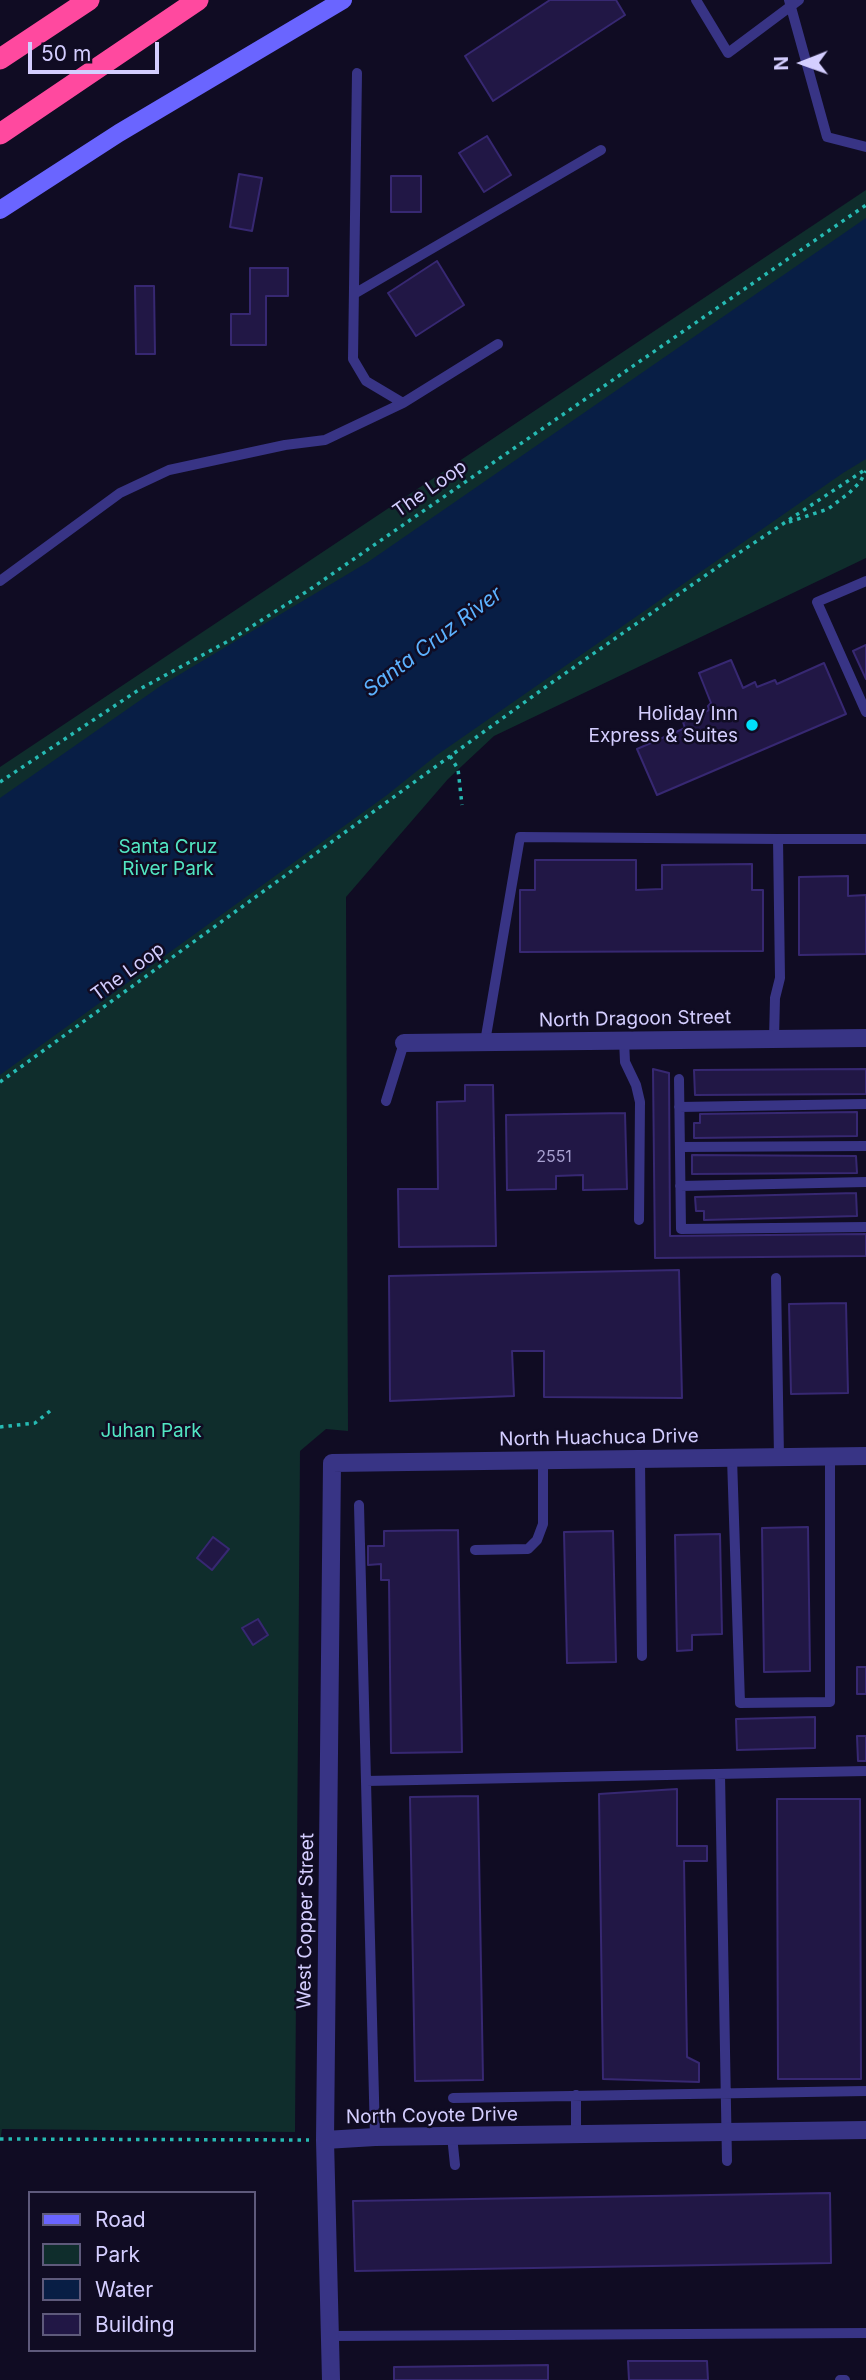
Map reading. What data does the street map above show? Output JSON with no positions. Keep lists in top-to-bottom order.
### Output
{
  "streets": {
    "street": [
      "North Dragoon Street",
      "North Huachuca Drive",
      "West Copper Street",
      "North Coyote Drive"
    ],
    "path": ["The Loop"]
  },
  "crossings": [
    ["North Huachuca Drive", "West Copper Street"],
    ["West Copper Street", "North Coyote Drive"]
  ],
  "water": ["Santa Cruz River"],
  "parks": ["Santa Cruz River Park", "Juhan Park"],
  "places": ["Holiday Inn Express & Suites"],
  "house_numbers": ["2551"],
  "legend": [
    "Road",
    "Park",
    "Water",
    "Building"
  ],
  "scale_bar": "50 m",
  "north": "left"
}
